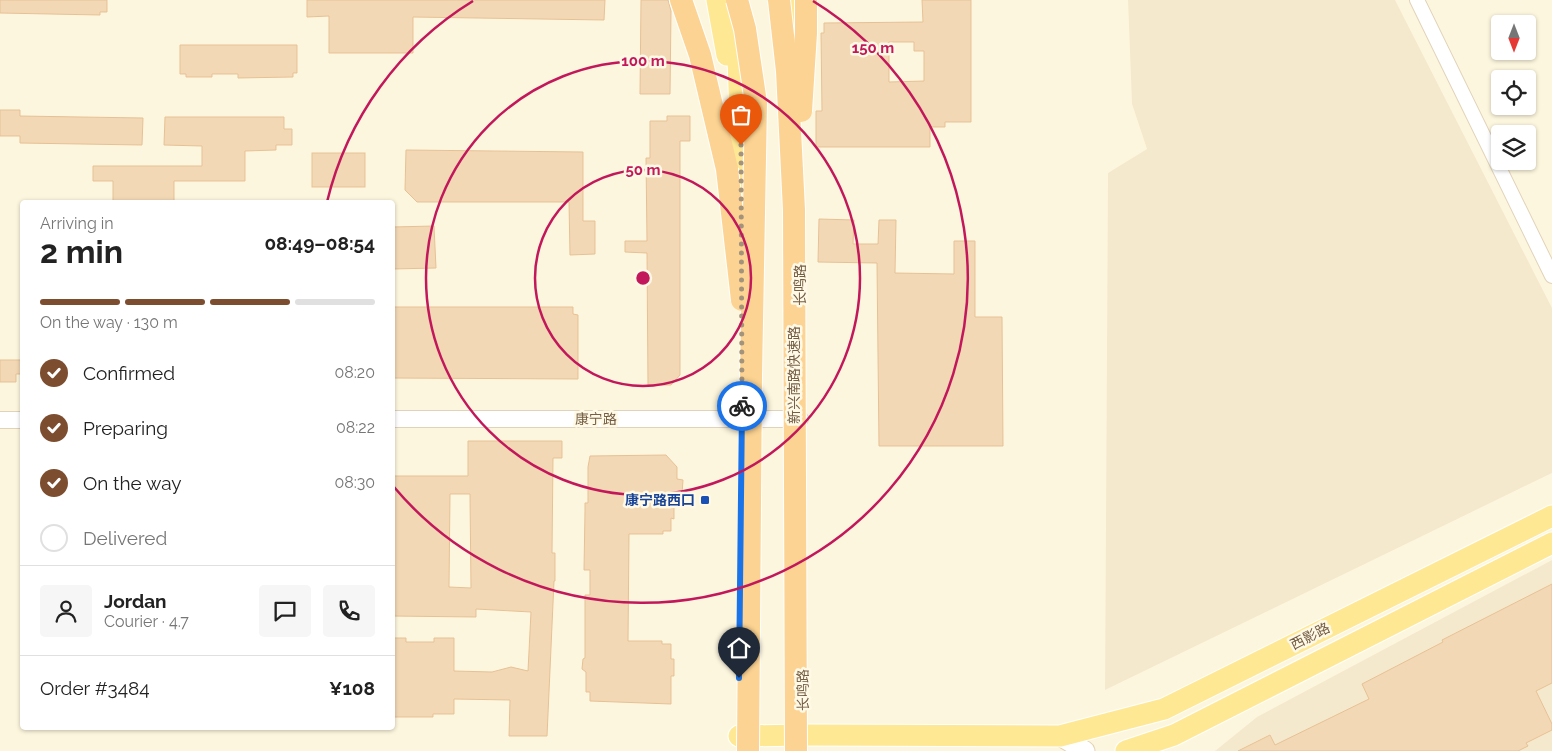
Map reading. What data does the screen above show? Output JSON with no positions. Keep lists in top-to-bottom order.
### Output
{
  "streets": {
    "highway": ["新兴南路快速路"],
    "main road": ["长鸣路", "西影路"],
    "street": ["康宁路"]
  },
  "crossings": [
    ["长鸣路", "新兴南路快速路"],
    ["长鸣路", "康宁路"],
    ["长鸣路", "西影路"],
    ["新兴南路快速路", "西影路"]
  ],
  "places": {
    "transit": ["康宁路西口"]
  },
  "north": "bottom",
  "page": {
    "heading": ["2 min", "Arriving in", "08:49–08:54"],
    "panel": [
      "Jordan",
      "Courier · 4.7",
      "Order #3484",
      "¥108"
    ],
    "bar": "On the way · 130 m",
    "list": [
      ["Confirmed", "08:20"],
      ["Preparing", "08:22"],
      ["On the way", "08:30"],
      "Delivered"
    ]
  },
  "rings": ["150 m", "100 m", "50 m"]
}
